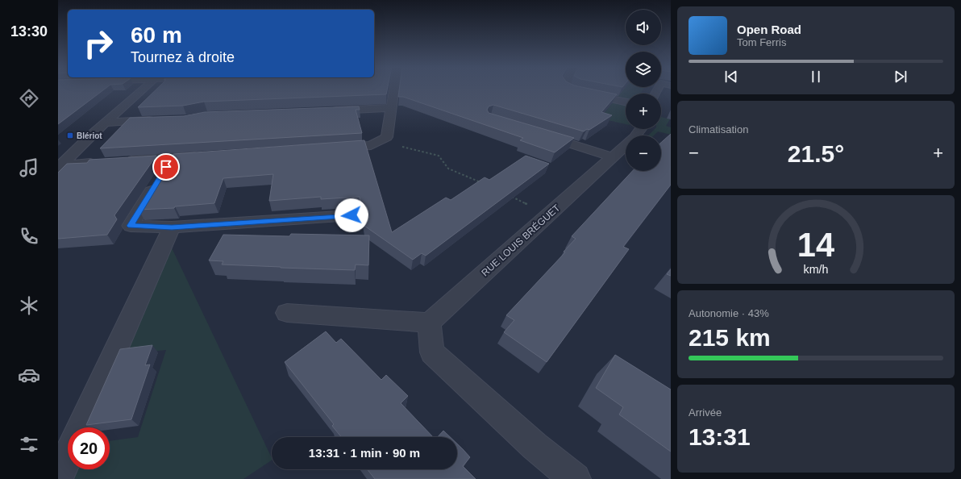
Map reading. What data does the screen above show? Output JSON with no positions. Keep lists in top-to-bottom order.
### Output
{
  "streets": {
    "street": ["RUE LOUIS BRÉGUET"]
  },
  "places": {
    "transit": ["Blériot"]
  },
  "page": {
    "tabs": "13:30",
    "map_buttons": ["+", "−"],
    "turn": ["60 m", "Tournez à droite"],
    "song": ["Open Road", "Tom Ferris"],
    "tile": [
      "Climatisation",
      ["Autonomie · 43%", "215 km"],
      ["Arrivée", "13:31"]
    ],
    "heat": ["−", "21.5°", "+"],
    "limit": "20",
    "trip": "13:31 · 1 min · 90 m",
    "gauge": ["14", "km/h"]
  }
}
